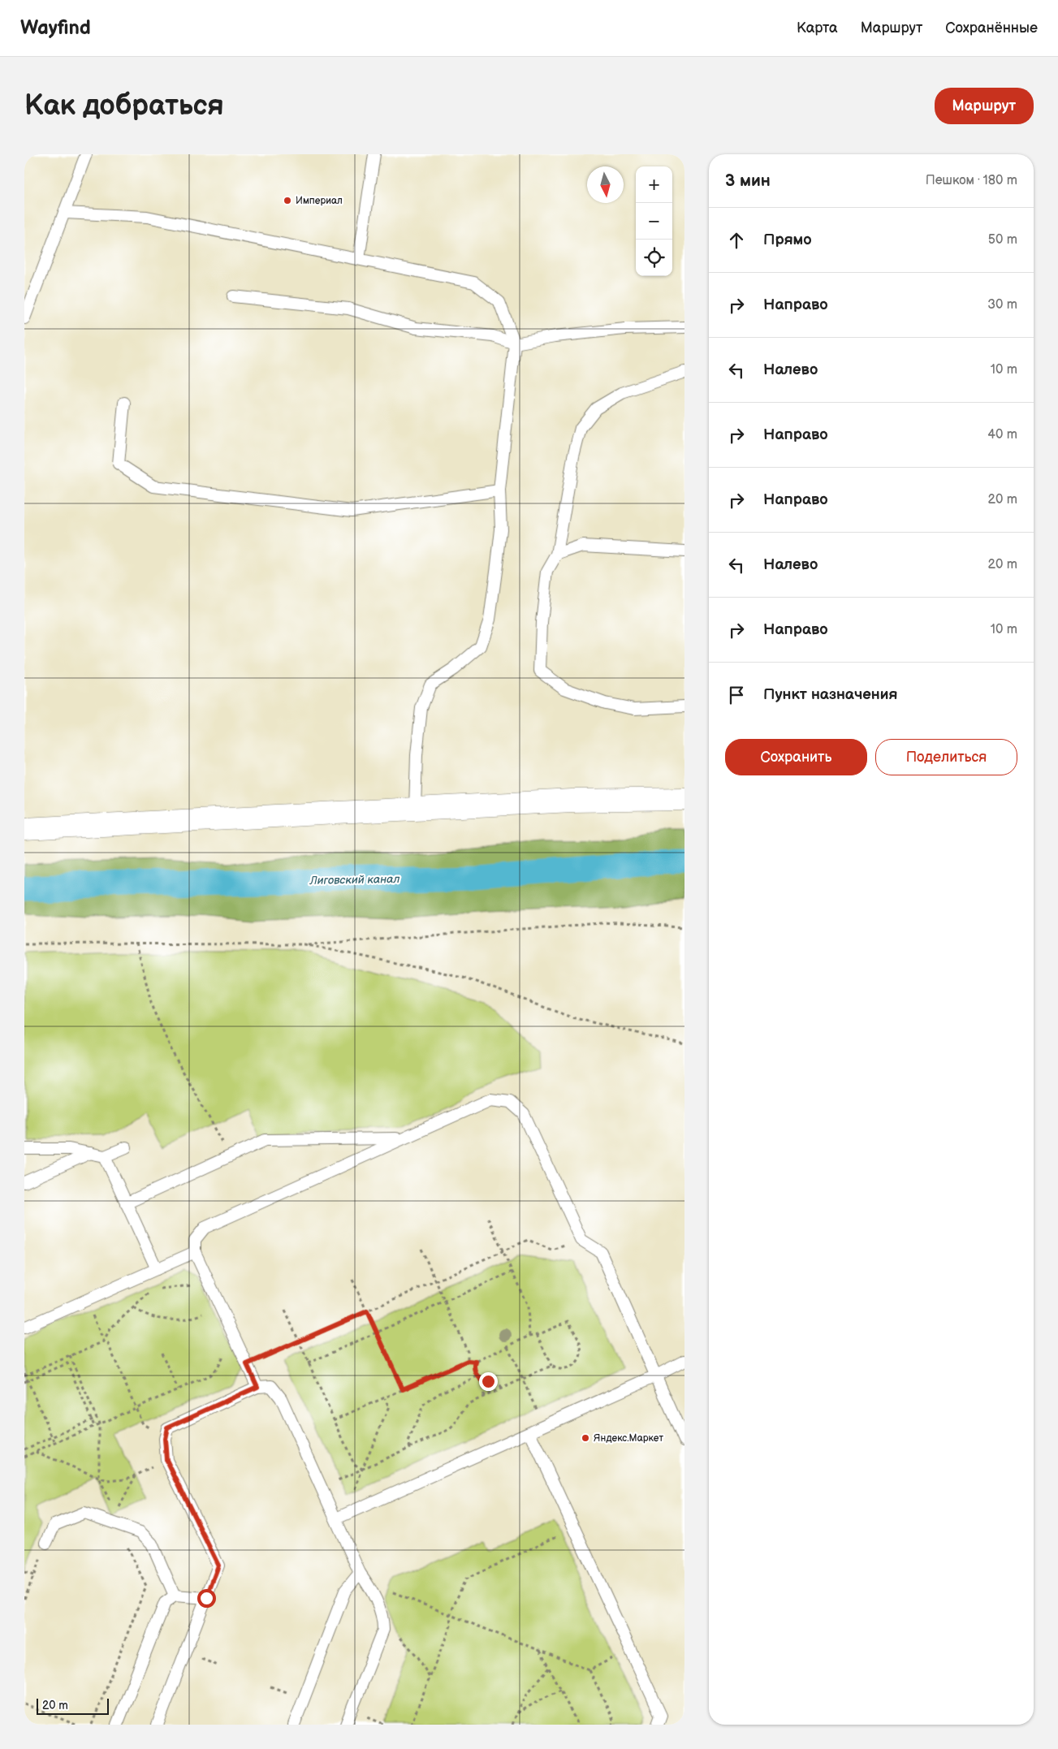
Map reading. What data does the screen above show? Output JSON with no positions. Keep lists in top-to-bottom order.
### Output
{
  "water": ["Лиговский канал"],
  "places": ["Империал", "Яндекс.Маркет"],
  "scale_bar": "20 m",
  "north": "bottom",
  "page": {
    "header": "Wayfind",
    "nav": ["Карта", "Маршрут", "Сохранённые"],
    "buttons": [
      "Маршрут",
      ["Сохранить", "Поделиться"]
    ],
    "title": "Как добраться",
    "heading": ["3 мин", "Пешком · 180 m"],
    "map_buttons": ["+", "−"],
    "list": [
      ["Прямо", "50 m"],
      ["Направо", "30 m"],
      ["Налево", "10 m"],
      ["Направо", "40 m"],
      ["Направо", "20 m"],
      ["Налево", "20 m"],
      ["Направо", "10 m"],
      "Пункт назначения"
    ],
    "scale": "20 m"
  }
}
